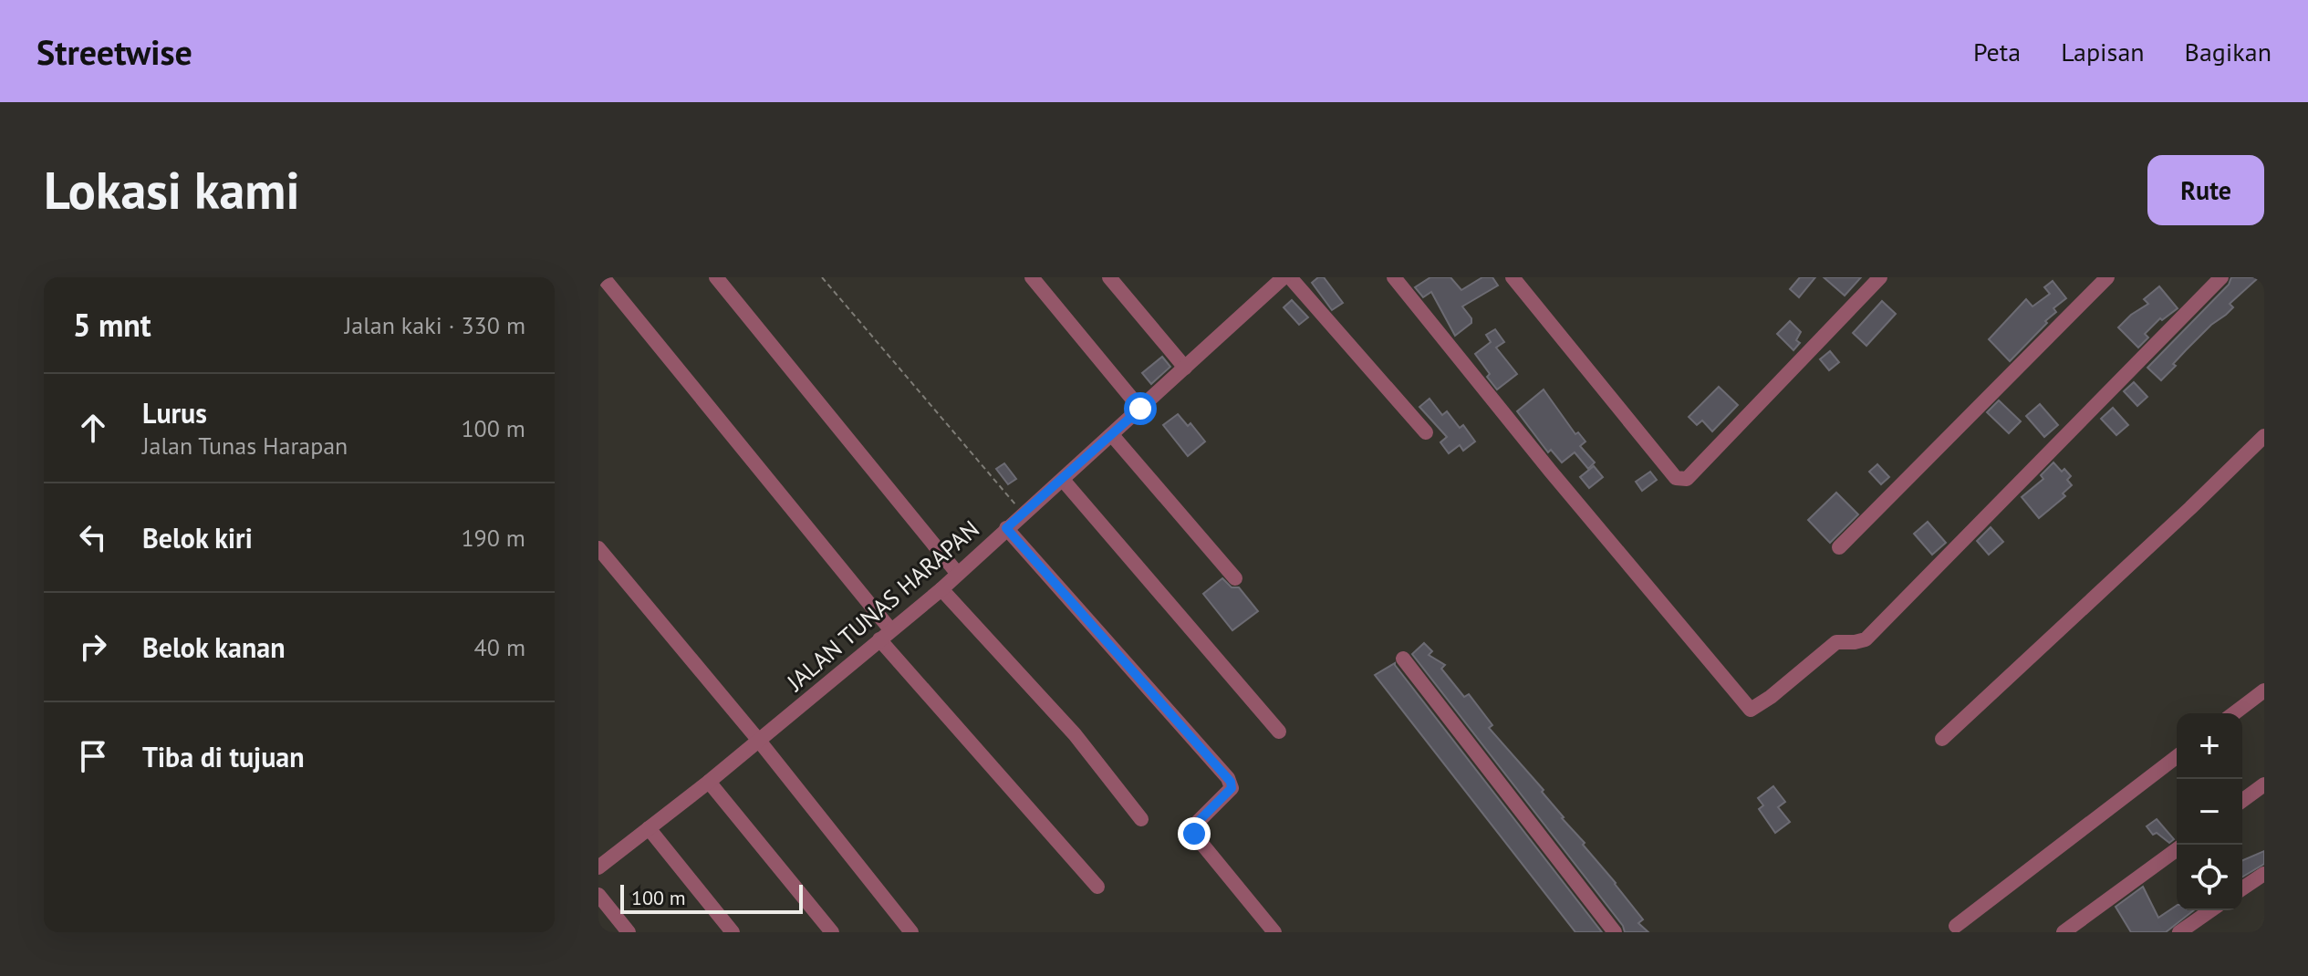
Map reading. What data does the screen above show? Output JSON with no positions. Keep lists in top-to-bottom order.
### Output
{
  "streets": {
    "street": ["JALAN TUNAS HARAPAN"]
  },
  "scale_bar": "100 m",
  "page": {
    "header": "Streetwise",
    "nav": ["Peta", "Lapisan", "Bagikan"],
    "buttons": "Rute",
    "title": "Lokasi kami",
    "heading": ["5 mnt", "Jalan kaki · 330 m"],
    "list": [
      ["Lurus", "Jalan Tunas Harapan", "100 m"],
      ["Belok kiri", "190 m"],
      ["Belok kanan", "40 m"],
      "Tiba di tujuan"
    ],
    "map_buttons": ["+", "−"],
    "scale": "100 m"
  }
}
